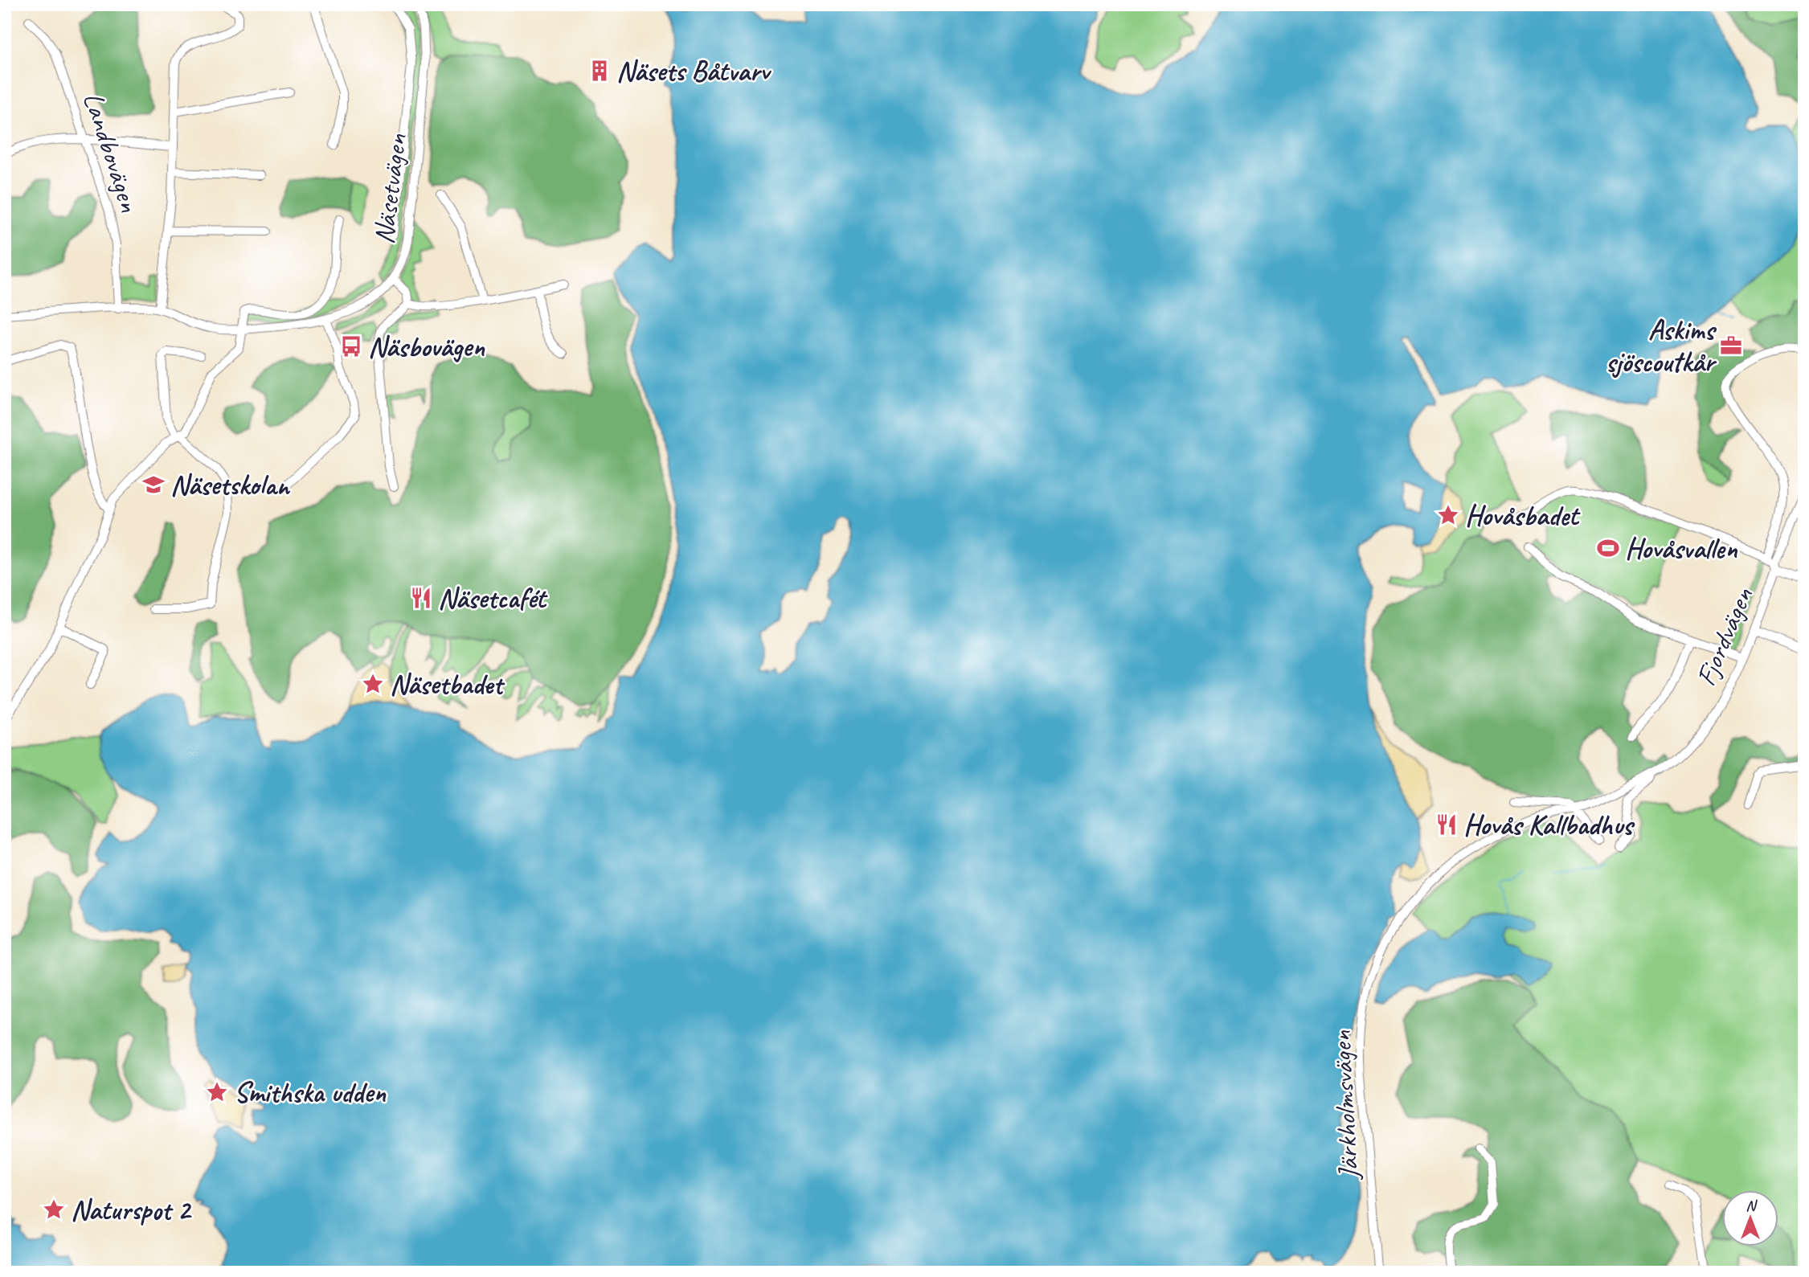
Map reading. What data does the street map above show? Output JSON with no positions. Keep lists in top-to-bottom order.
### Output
{
  "streets": {
    "street": [
      "Landbovägen",
      "Näsetvägen",
      "Fjordvägen",
      "Järkholmsvägen"
    ]
  },
  "crossings": [
    ["Fjordvägen", "Järkholmsvägen"]
  ],
  "places": {
    "building": ["Näsets Båtvarv"],
    "office": ["Askims sjöscoutkår"],
    "bus stop": ["Näsbovägen"],
    "school or university": ["Näsetskolan"],
    "place": [
      "Hovåsbadet",
      "Näsetbadet",
      "Smithska udden",
      "Naturspot 2"
    ],
    "sports": ["Hovåsvallen"],
    "restaurant": ["Näsetcafét", "Hovås Kallbadhus"]
  },
  "north": "top"
}
